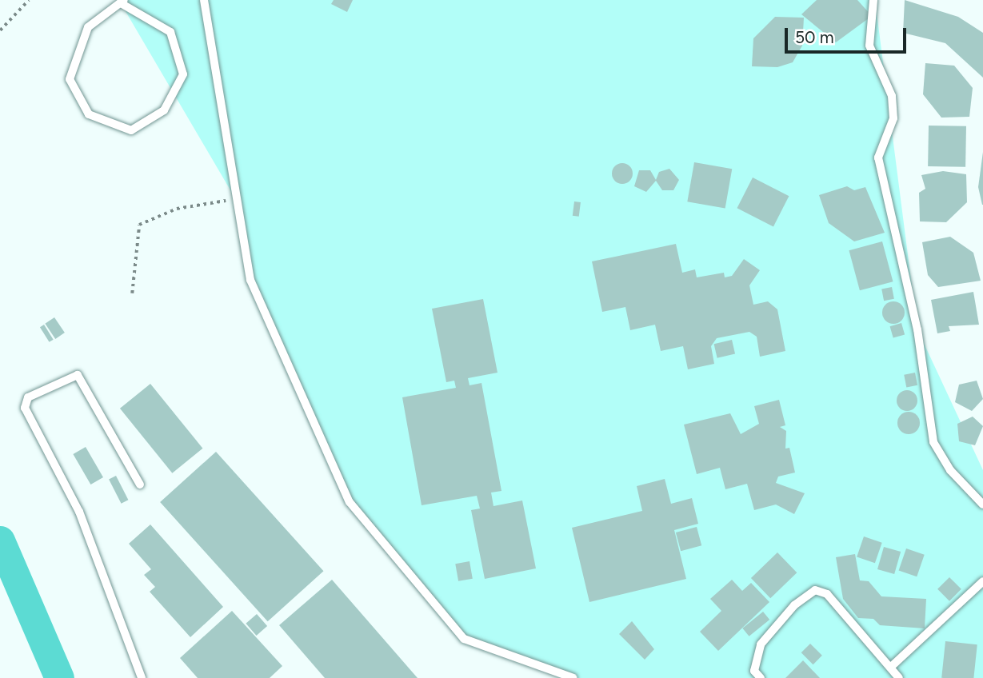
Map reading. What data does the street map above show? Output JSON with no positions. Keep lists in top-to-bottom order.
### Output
{
  "scale_bar": "50 m"
}
